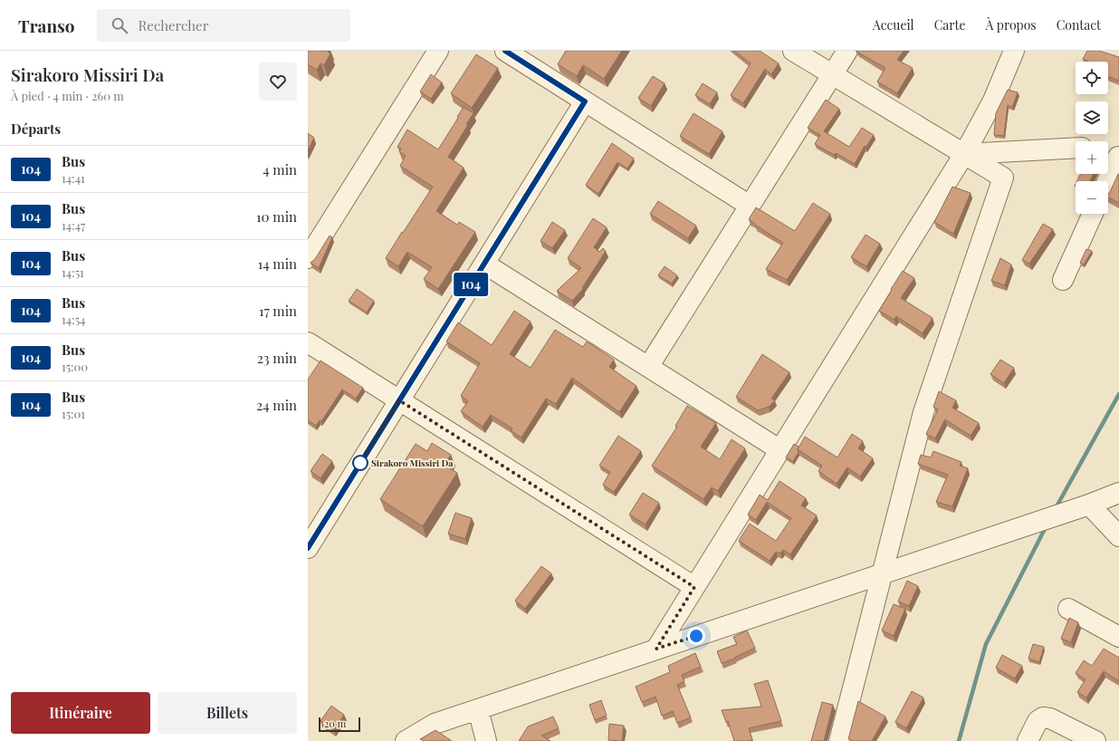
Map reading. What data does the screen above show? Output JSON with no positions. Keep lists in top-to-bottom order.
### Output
{
  "places": ["Sirakoro Missiri Da"],
  "lines": ["bus line 104"],
  "scale_bar": "20 m",
  "page": {
    "header": "Transo",
    "search": "Rechercher",
    "nav": [
      "Accueil",
      "Carte",
      "À propos",
      "Contact"
    ],
    "heading": [
      ["Sirakoro Missiri Da", "À pied · 4 min · 260 m"],
      "Départs"
    ],
    "on_map": "104",
    "map_buttons": ["+", "−"],
    "list": [
      {
        "mark": "104",
        "name": "Bus",
        "note": "14:41",
        "value": "4 min"
      },
      {
        "mark": "104",
        "name": "Bus",
        "note": "14:47",
        "value": "10 min"
      },
      {
        "mark": "104",
        "name": "Bus",
        "note": "14:51",
        "value": "14 min"
      },
      {
        "mark": "104",
        "name": "Bus",
        "note": "14:54",
        "value": "17 min"
      },
      {
        "mark": "104",
        "name": "Bus",
        "note": "15:00",
        "value": "23 min"
      },
      {
        "mark": "104",
        "name": "Bus",
        "note": "15:01",
        "value": "24 min"
      }
    ],
    "buttons": ["Itinéraire", "Billets"],
    "scale": "20 m"
  }
}
